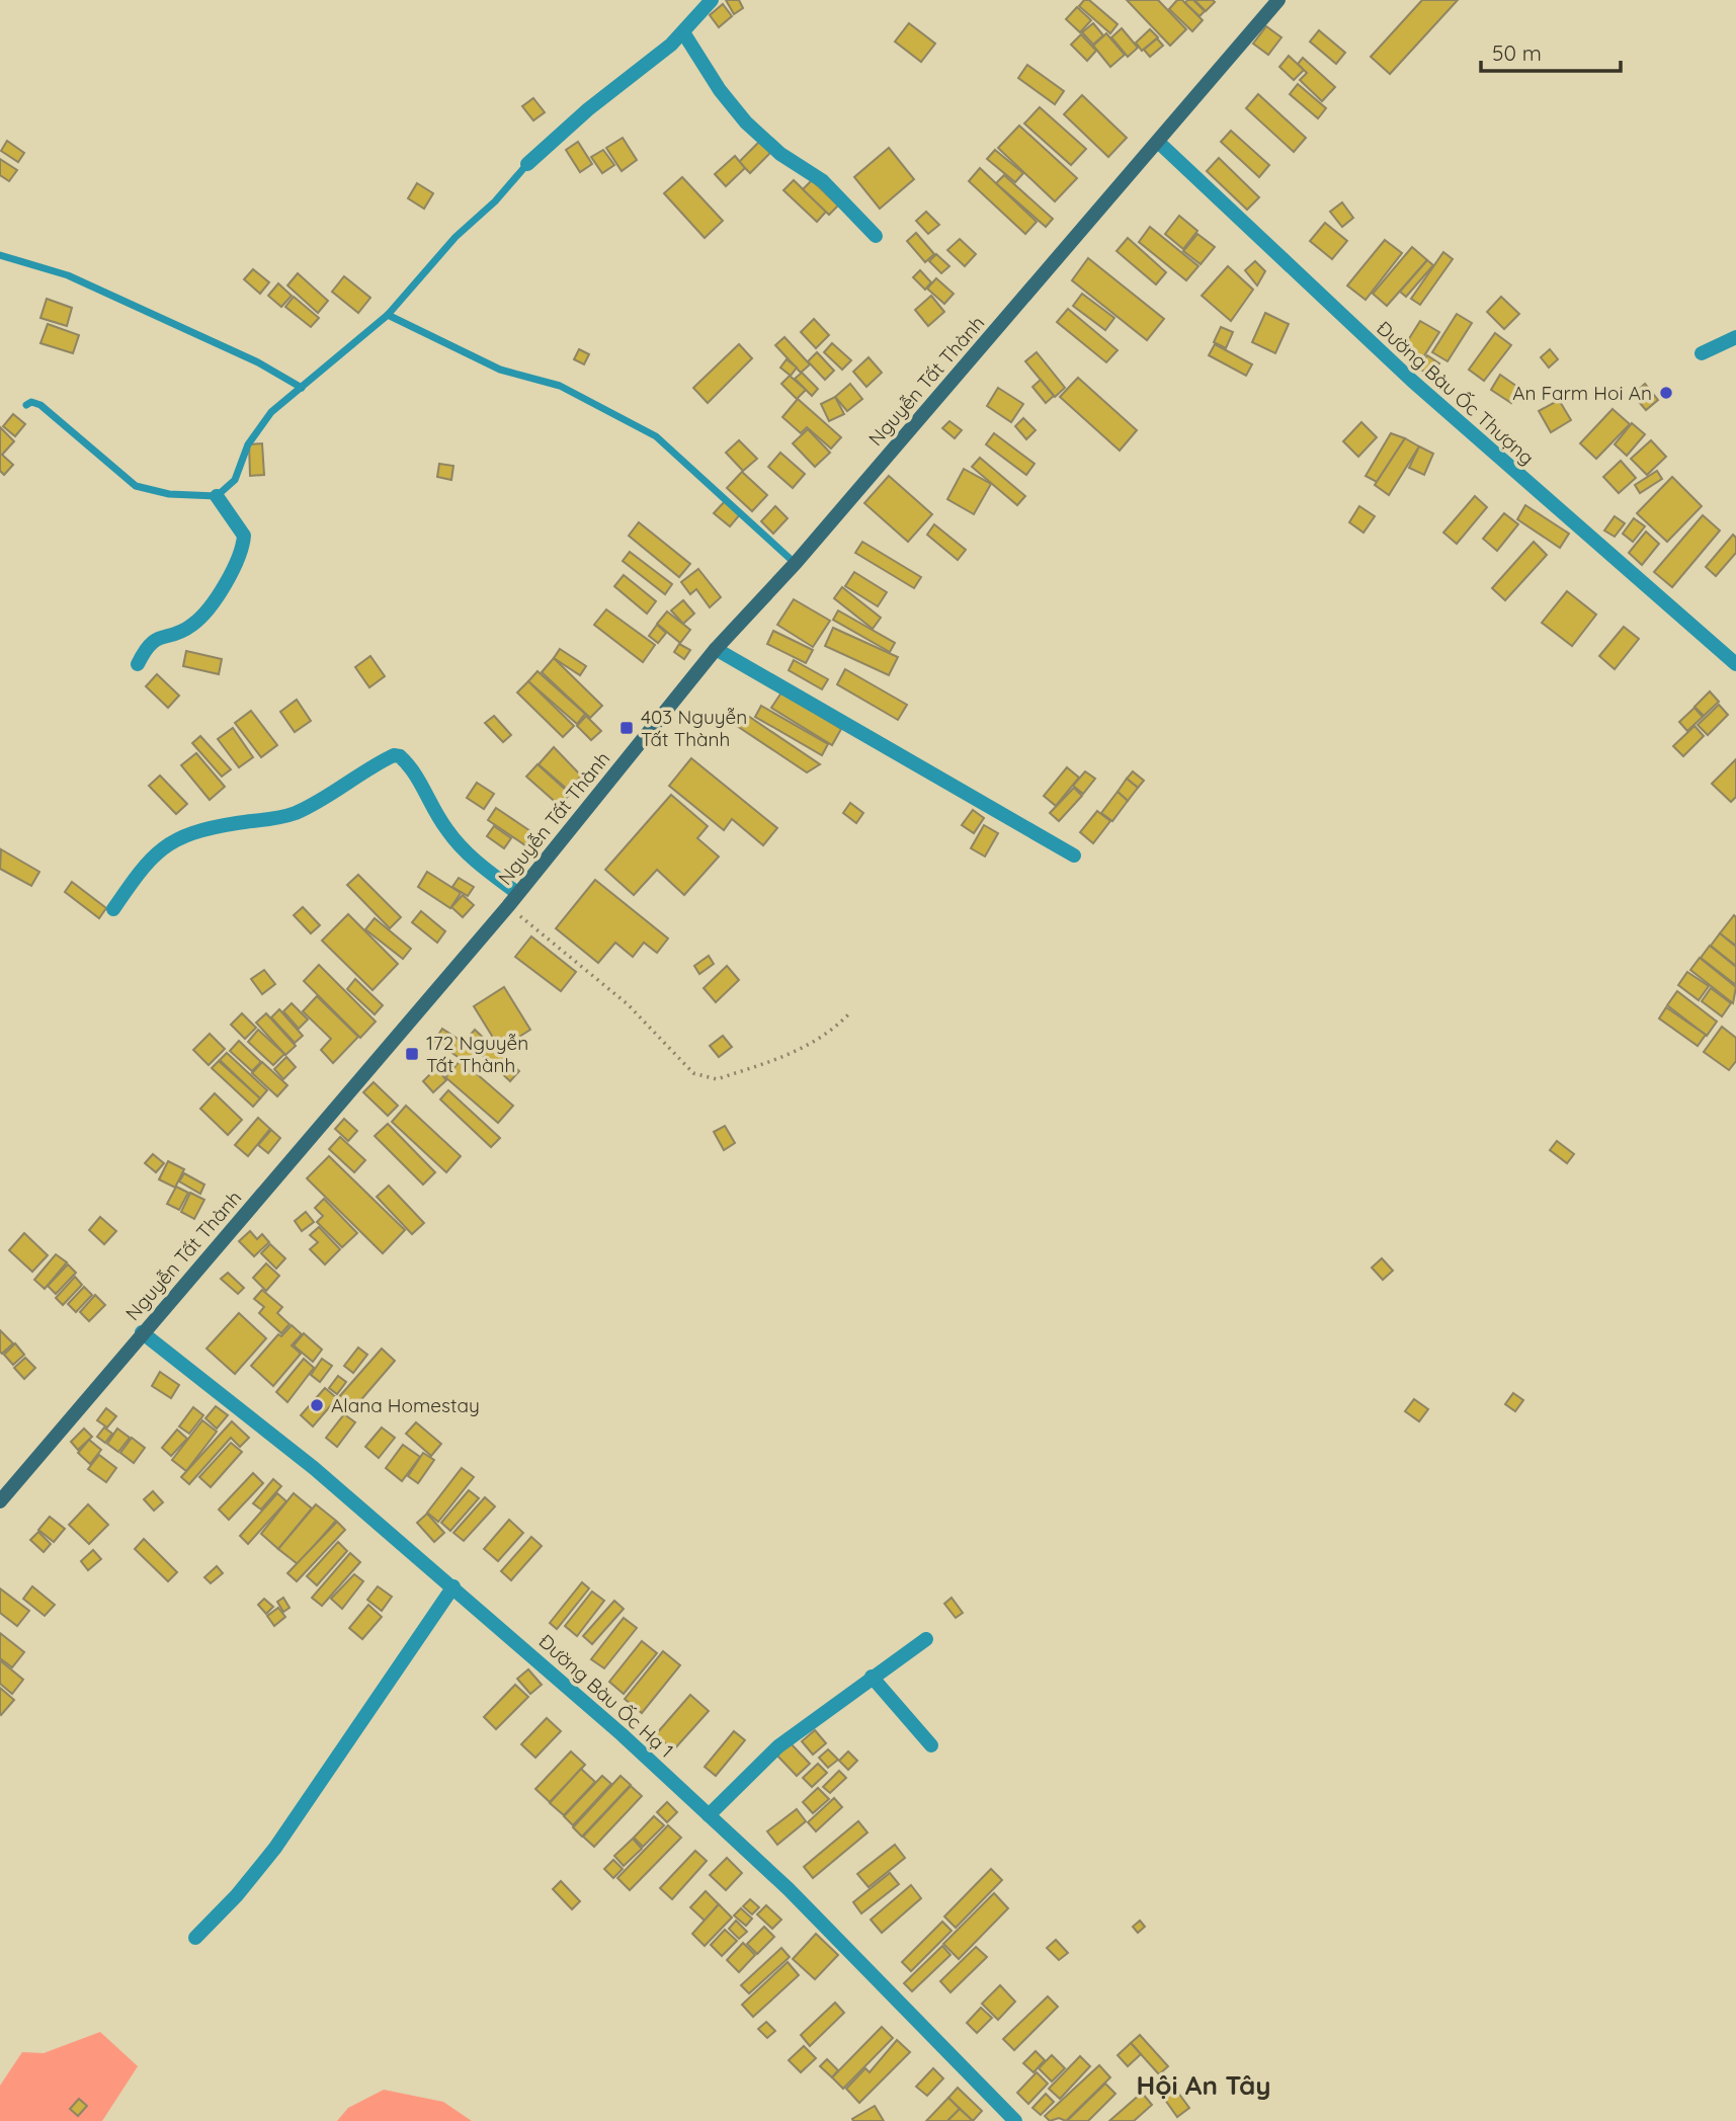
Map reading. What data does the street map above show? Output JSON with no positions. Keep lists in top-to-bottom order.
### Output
{
  "streets": {
    "main road": ["Nguyễn Tất Thành"],
    "street": ["Đường Bàu Ốc Thượng", "Đường Bàu Ốc Hạ 1"]
  },
  "crossings": [
    ["Nguyễn Tất Thành", "Đường Bàu Ốc Thượng"],
    ["Nguyễn Tất Thành", "Đường Bàu Ốc Hạ 1"]
  ],
  "districts": ["Hội An Tây"],
  "places": {
    "other": ["An Farm Hoi An", "Alana Homestay"],
    "transit": ["403 Nguyễn Tất Thành", "172 Nguyễn Tất Thành"]
  },
  "scale_bar": "50 m"
}
